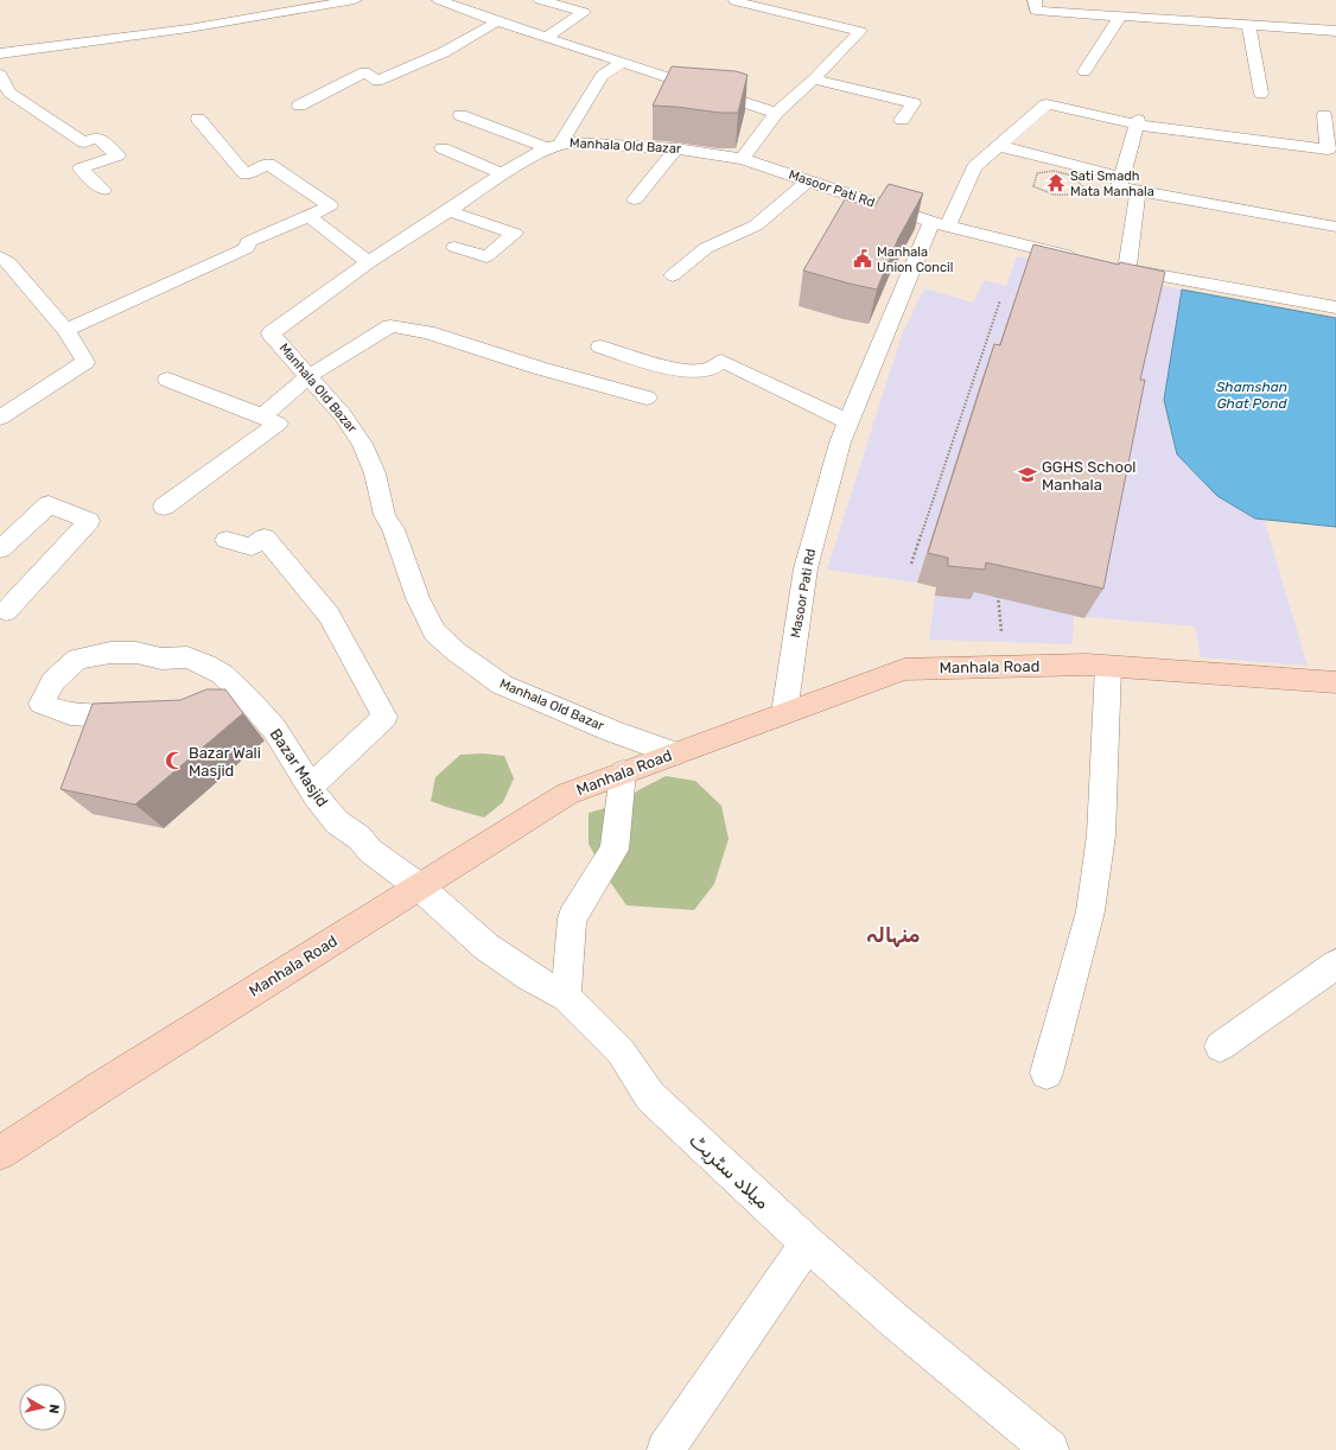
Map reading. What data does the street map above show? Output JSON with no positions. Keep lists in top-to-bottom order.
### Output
{
  "streets": {
    "main road": ["Manhala Road"],
    "street": [
      "Manhala Old Bazar",
      "Masoor Pati Rd",
      "Bazar Masjid",
      "میلاد سٹریٹ"
    ]
  },
  "crossings": [
    ["Manhala Old Bazar", "Masoor Pati Rd"],
    ["Manhala Old Bazar", "Manhala Road"],
    ["Masoor Pati Rd", "Manhala Road"],
    ["Manhala Road", "Bazar Masjid"],
    ["Manhala Road", "میلاد سٹریٹ"],
    ["Bazar Masjid", "میلاد سٹریٹ"]
  ],
  "districts": ["منہالہ"],
  "water": ["Shamshan Ghat Pond"],
  "places": {
    "temple": ["Sati Smadh Mata Manhala"],
    "public building": ["Manhala Union Concil"],
    "school or university": ["GGHS School Manhala"],
    "mosque": ["Bazar Wali Masjid"]
  },
  "north": "right"
}
